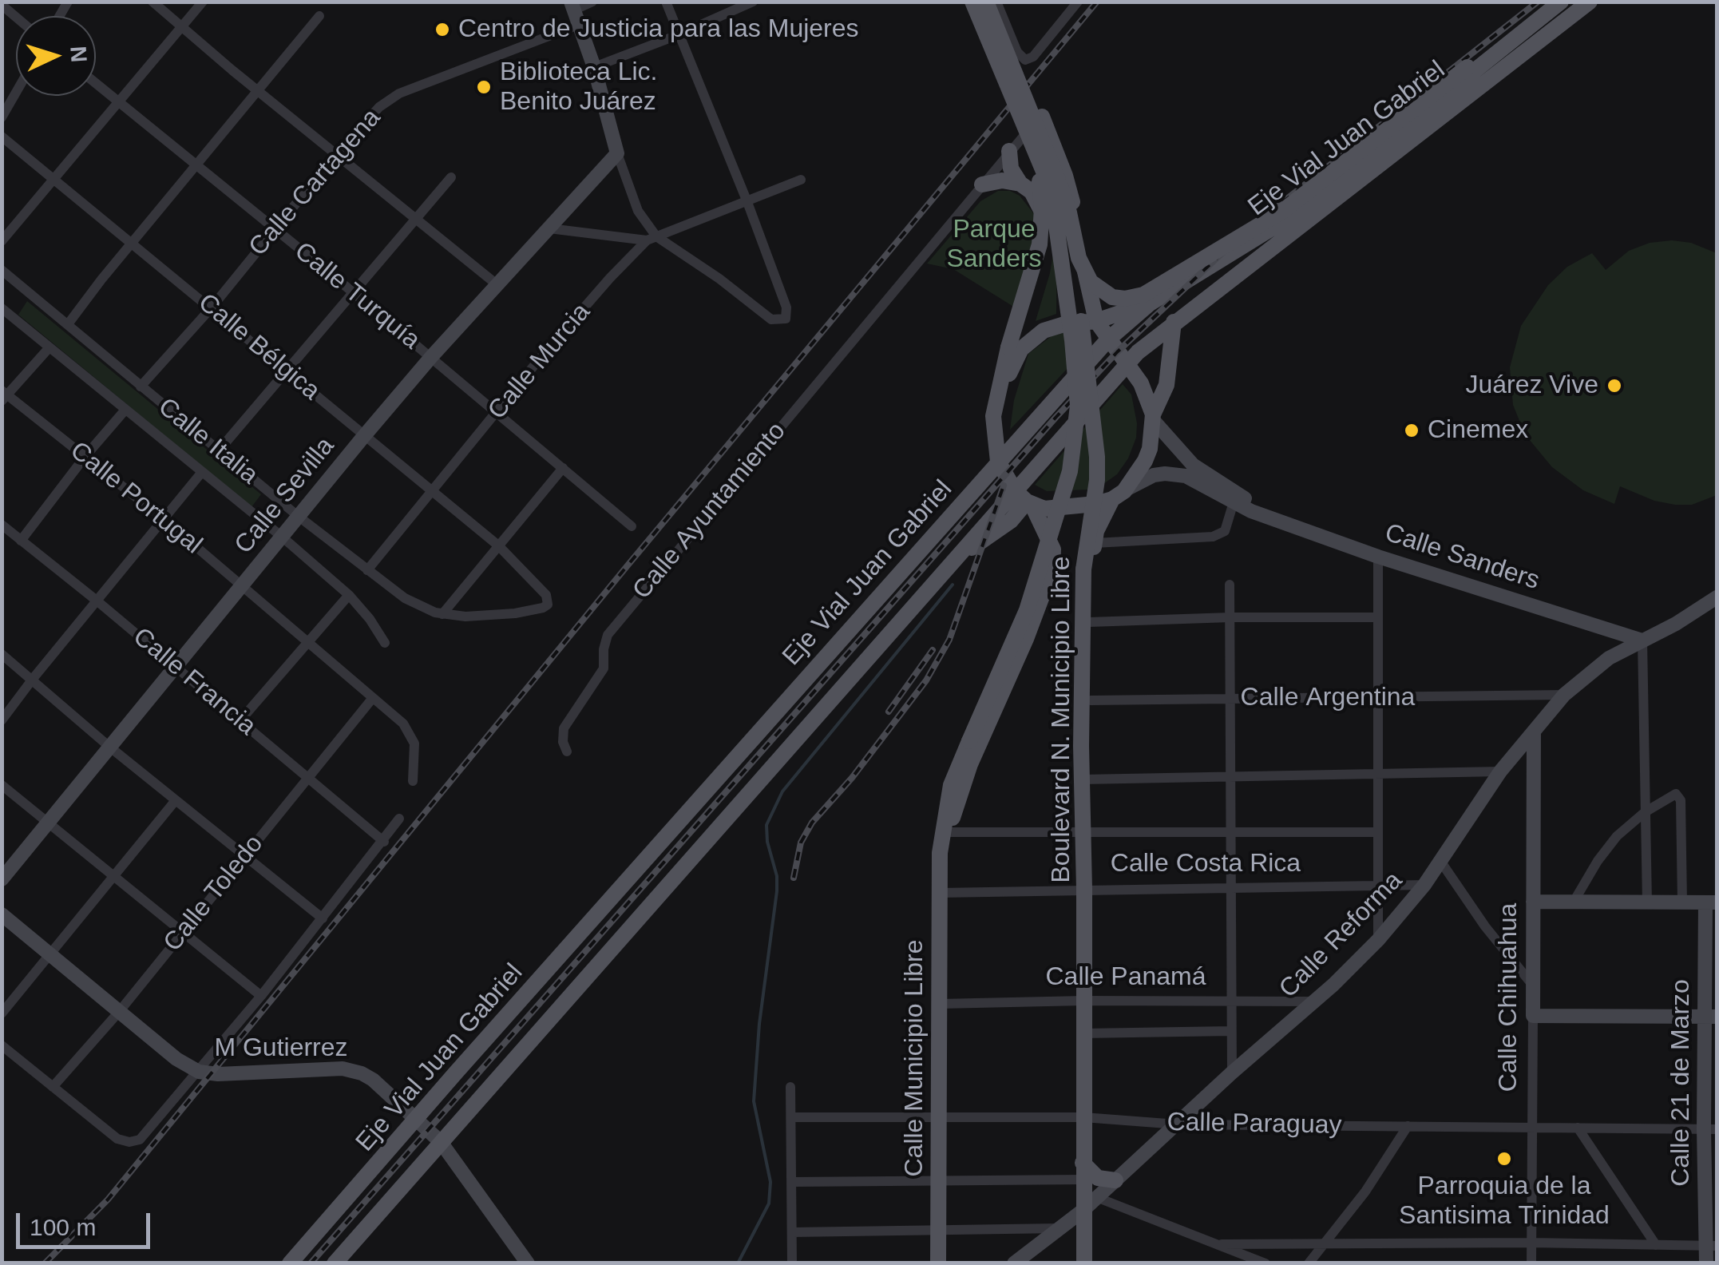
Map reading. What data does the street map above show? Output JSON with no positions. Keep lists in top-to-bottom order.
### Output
{
  "streets": {
    "main road": ["Eje Vial Juan Gabriel", "Boulevard N. Municipio Libre", "Calle Municipio Libre"],
    "street": [
      "Calle Cartagena",
      "Calle Turquía",
      "Calle Bélgica",
      "Calle Murcia",
      "Calle Italia",
      "Calle Sevilla",
      "Calle Portugal",
      "Calle Ayuntamiento",
      "Calle Sanders",
      "Calle Francia",
      "Calle Argentina",
      "Calle Costa Rica",
      "Calle Toledo",
      "Calle Reforma",
      "Calle Panamá",
      "Calle Chihuahua",
      "M Gutierrez",
      "Calle 21 de Marzo",
      "Calle Paraguay"
    ]
  },
  "crossings": [
    ["Eje Vial Juan Gabriel", "M Gutierrez"],
    ["Calle Cartagena", "Calle Turquía"],
    ["Calle Cartagena", "Calle Bélgica"],
    ["Calle Cartagena", "Calle Italia"],
    ["Calle Turquía", "Calle Murcia"],
    ["Calle Turquía", "Calle Sevilla"],
    ["Calle Bélgica", "Calle Murcia"],
    ["Calle Bélgica", "Calle Italia"],
    ["Calle Bélgica", "Calle Sevilla"],
    ["Calle Murcia", "Calle Italia"],
    ["Calle Italia", "Calle Sevilla"],
    ["Calle Sevilla", "Calle Portugal"],
    ["Calle Sevilla", "Calle Francia"],
    ["Calle Portugal", "Calle Toledo"],
    ["Calle Sanders", "Calle Reforma"],
    ["Calle Francia", "Calle Toledo"],
    ["Calle Argentina", "Calle Reforma"],
    ["Boulevard N. Municipio Libre", "Calle Costa Rica"],
    ["Boulevard N. Municipio Libre", "Calle Reforma"],
    ["Boulevard N. Municipio Libre", "Calle Panamá"],
    ["Boulevard N. Municipio Libre", "Calle Municipio Libre"],
    ["Boulevard N. Municipio Libre", "Calle Paraguay"],
    ["Calle Costa Rica", "Calle Reforma"],
    ["Calle Costa Rica", "Calle Municipio Libre"],
    ["Calle Toledo", "M Gutierrez"],
    ["Calle Reforma", "Calle Panamá"],
    ["Calle Reforma", "Calle Chihuahua"],
    ["Calle Reforma", "Calle Paraguay"],
    ["Calle Panamá", "Calle Municipio Libre"],
    ["Calle Chihuahua", "Calle Paraguay"],
    ["Calle Municipio Libre", "Calle Paraguay"],
    ["Calle 21 de Marzo", "Calle Paraguay"]
  ],
  "parks": ["Parque Sanders"],
  "places": [
    "Centro de Justicia para las Mujeres",
    "Biblioteca Lic. Benito Juárez",
    "Juárez Vive",
    "Cinemex",
    "Parroquia de la Santisima Trinidad"
  ],
  "scale_bar": "100 m",
  "north": "right"
}
